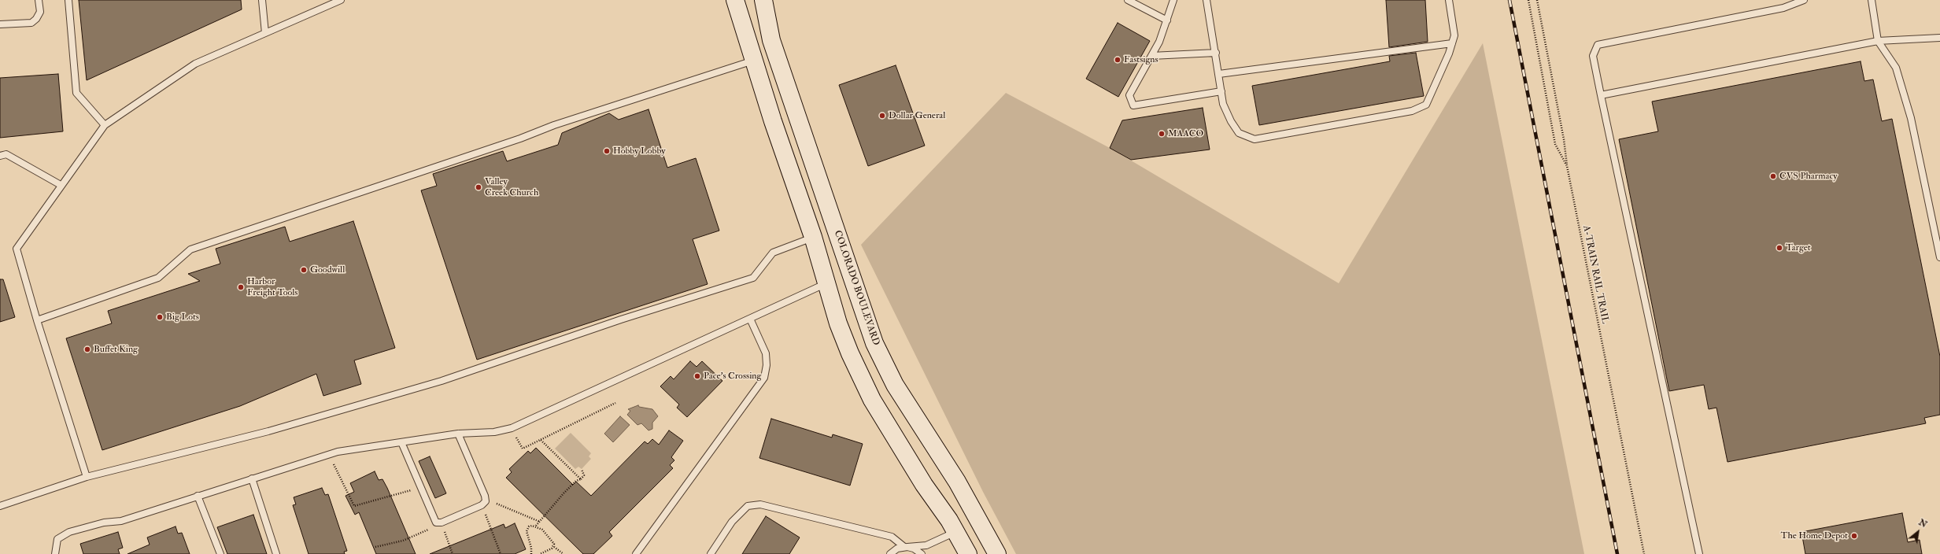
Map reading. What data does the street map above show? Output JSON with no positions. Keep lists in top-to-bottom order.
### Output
{
  "streets": {
    "street": ["COLORADO BOULEVARD"],
    "path": ["A-TRAIN RAIL TRAIL"]
  },
  "places": [
    "Fastsigns",
    "Dollar General",
    "MAACO",
    "Hobby Lobby",
    "CVS Pharmacy",
    "Valley Creek Church",
    "Target",
    "Goodwill",
    "Harbor Freight Tools",
    "Big Lots",
    "Buffet King",
    "Pace's Crossing",
    "The Home Depot"
  ],
  "north": "top right"
}
